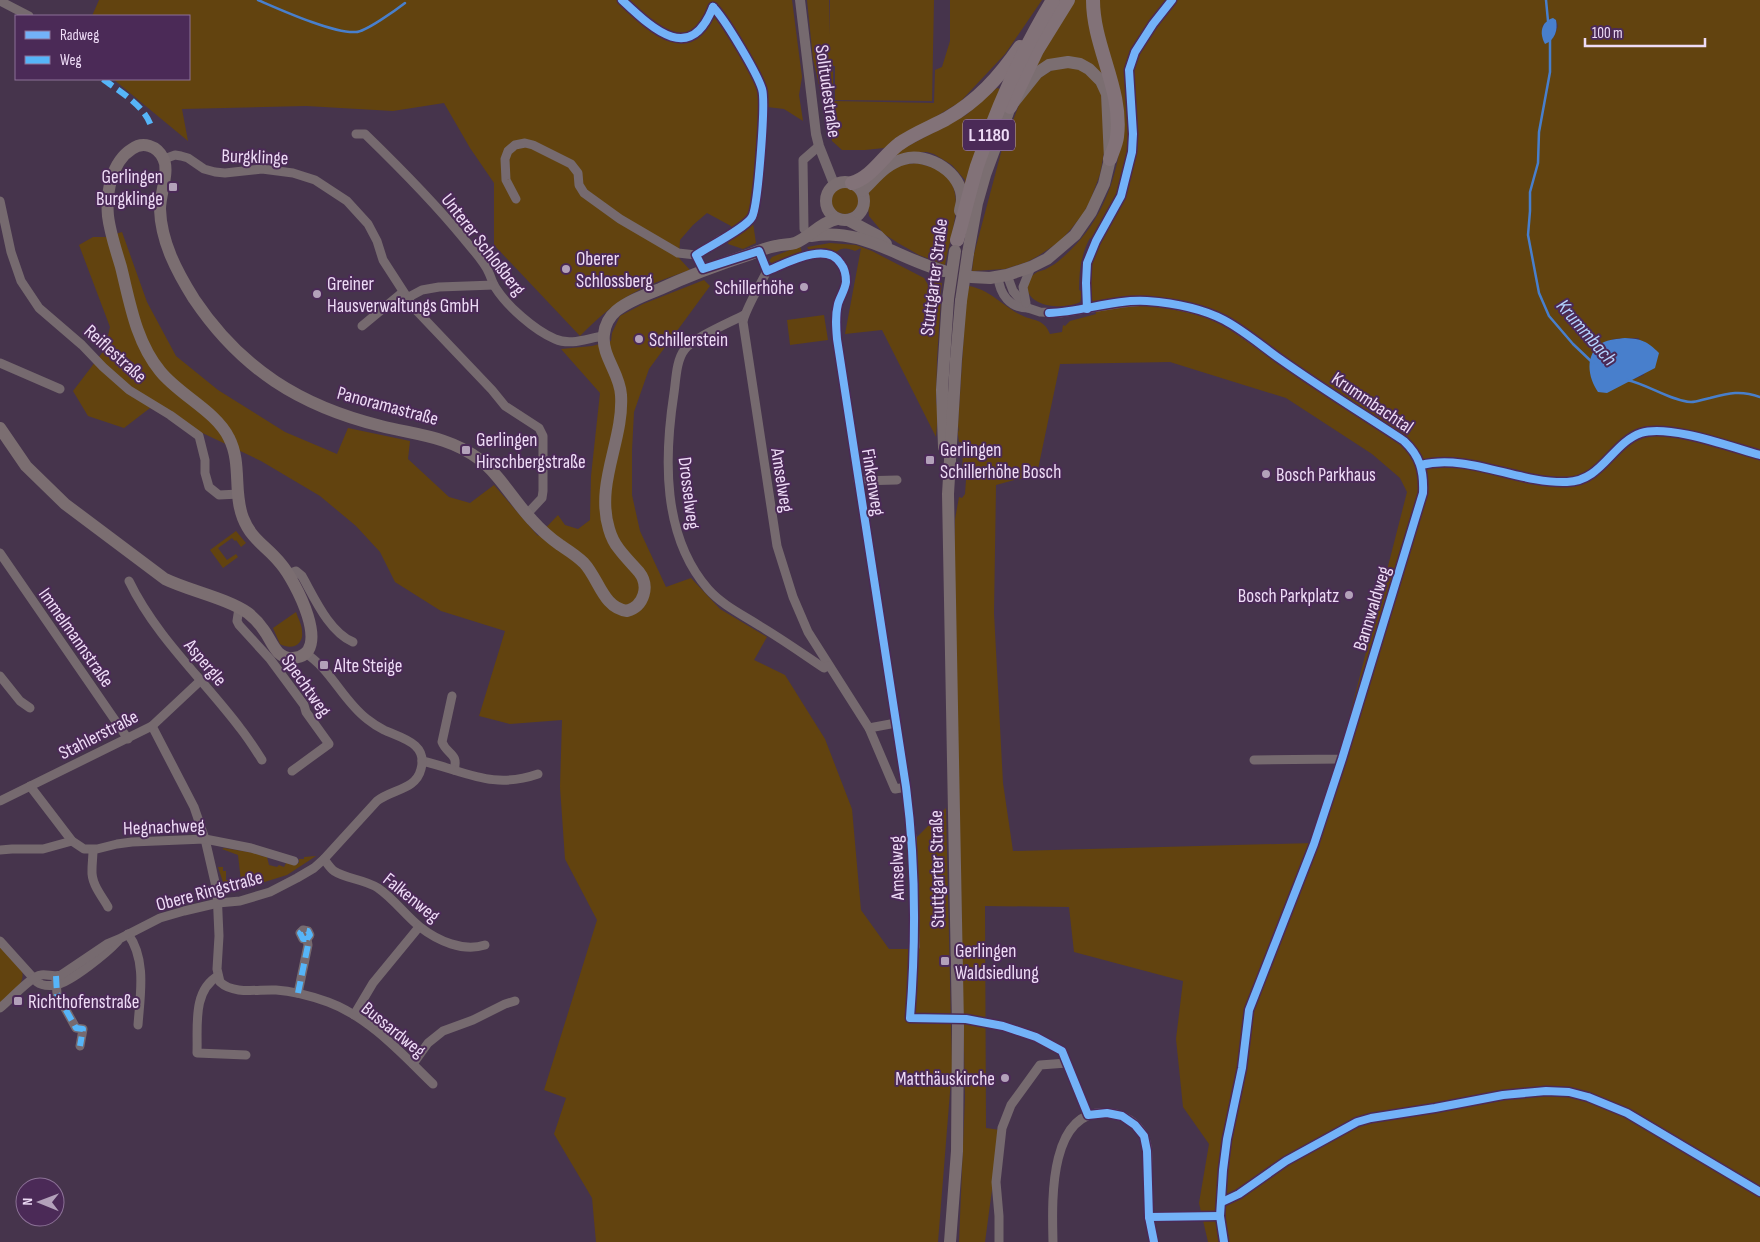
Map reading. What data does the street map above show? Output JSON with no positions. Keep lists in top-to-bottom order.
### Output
{
  "streets": {
    "highway": ["L 1180"],
    "main road": ["Stuttgarter Straße", "Panoramastraße"],
    "street": [
      "Solitudestraße",
      "Burgklinge",
      "Unterer Schloßberg",
      "Reiflestraße",
      "Krummbachtal",
      "Amselweg",
      "Finkenweg",
      "Drosselweg",
      "Bannwaldweg",
      "Immelmannstraße",
      "Aspergle",
      "Spechtweg",
      "Stahlerstraße",
      "Hegnachweg",
      "Obere Ringstraße",
      "Falkenweg",
      "Bussardweg"
    ]
  },
  "crossings": [
    ["Solitudestraße", "Stuttgarter Straße"],
    ["L 1180", "Stuttgarter Straße"],
    ["Burgklinge", "Panoramastraße"],
    ["Unterer Schloßberg", "Panoramastraße"],
    ["Krummbachtal", "Bannwaldweg"],
    ["Amselweg", "Finkenweg"],
    ["Amselweg", "Drosselweg"],
    ["Immelmannstraße", "Stahlerstraße"],
    ["Aspergle", "Stahlerstraße"],
    ["Obere Ringstraße", "Falkenweg"]
  ],
  "water": ["Krummbach"],
  "places": {
    "transit": [
      "Gerlingen Burgklinge",
      "Gerlingen Hirschbergstraße",
      "Gerlingen Schillerhöhe Bosch",
      "Alte Steige",
      "Gerlingen Waldsiedlung",
      "Richthofenstraße"
    ],
    "other": [
      "Oberer Schlossberg",
      "Schillerhöhe",
      "Greiner Hausverwaltungs GmbH",
      "Schillerstein",
      "Bosch Parkhaus",
      "Bosch Parkplatz",
      "Matthäuskirche"
    ]
  },
  "legend": ["Radweg", "Weg"],
  "scale_bar": "100 m",
  "north": "left"
}
